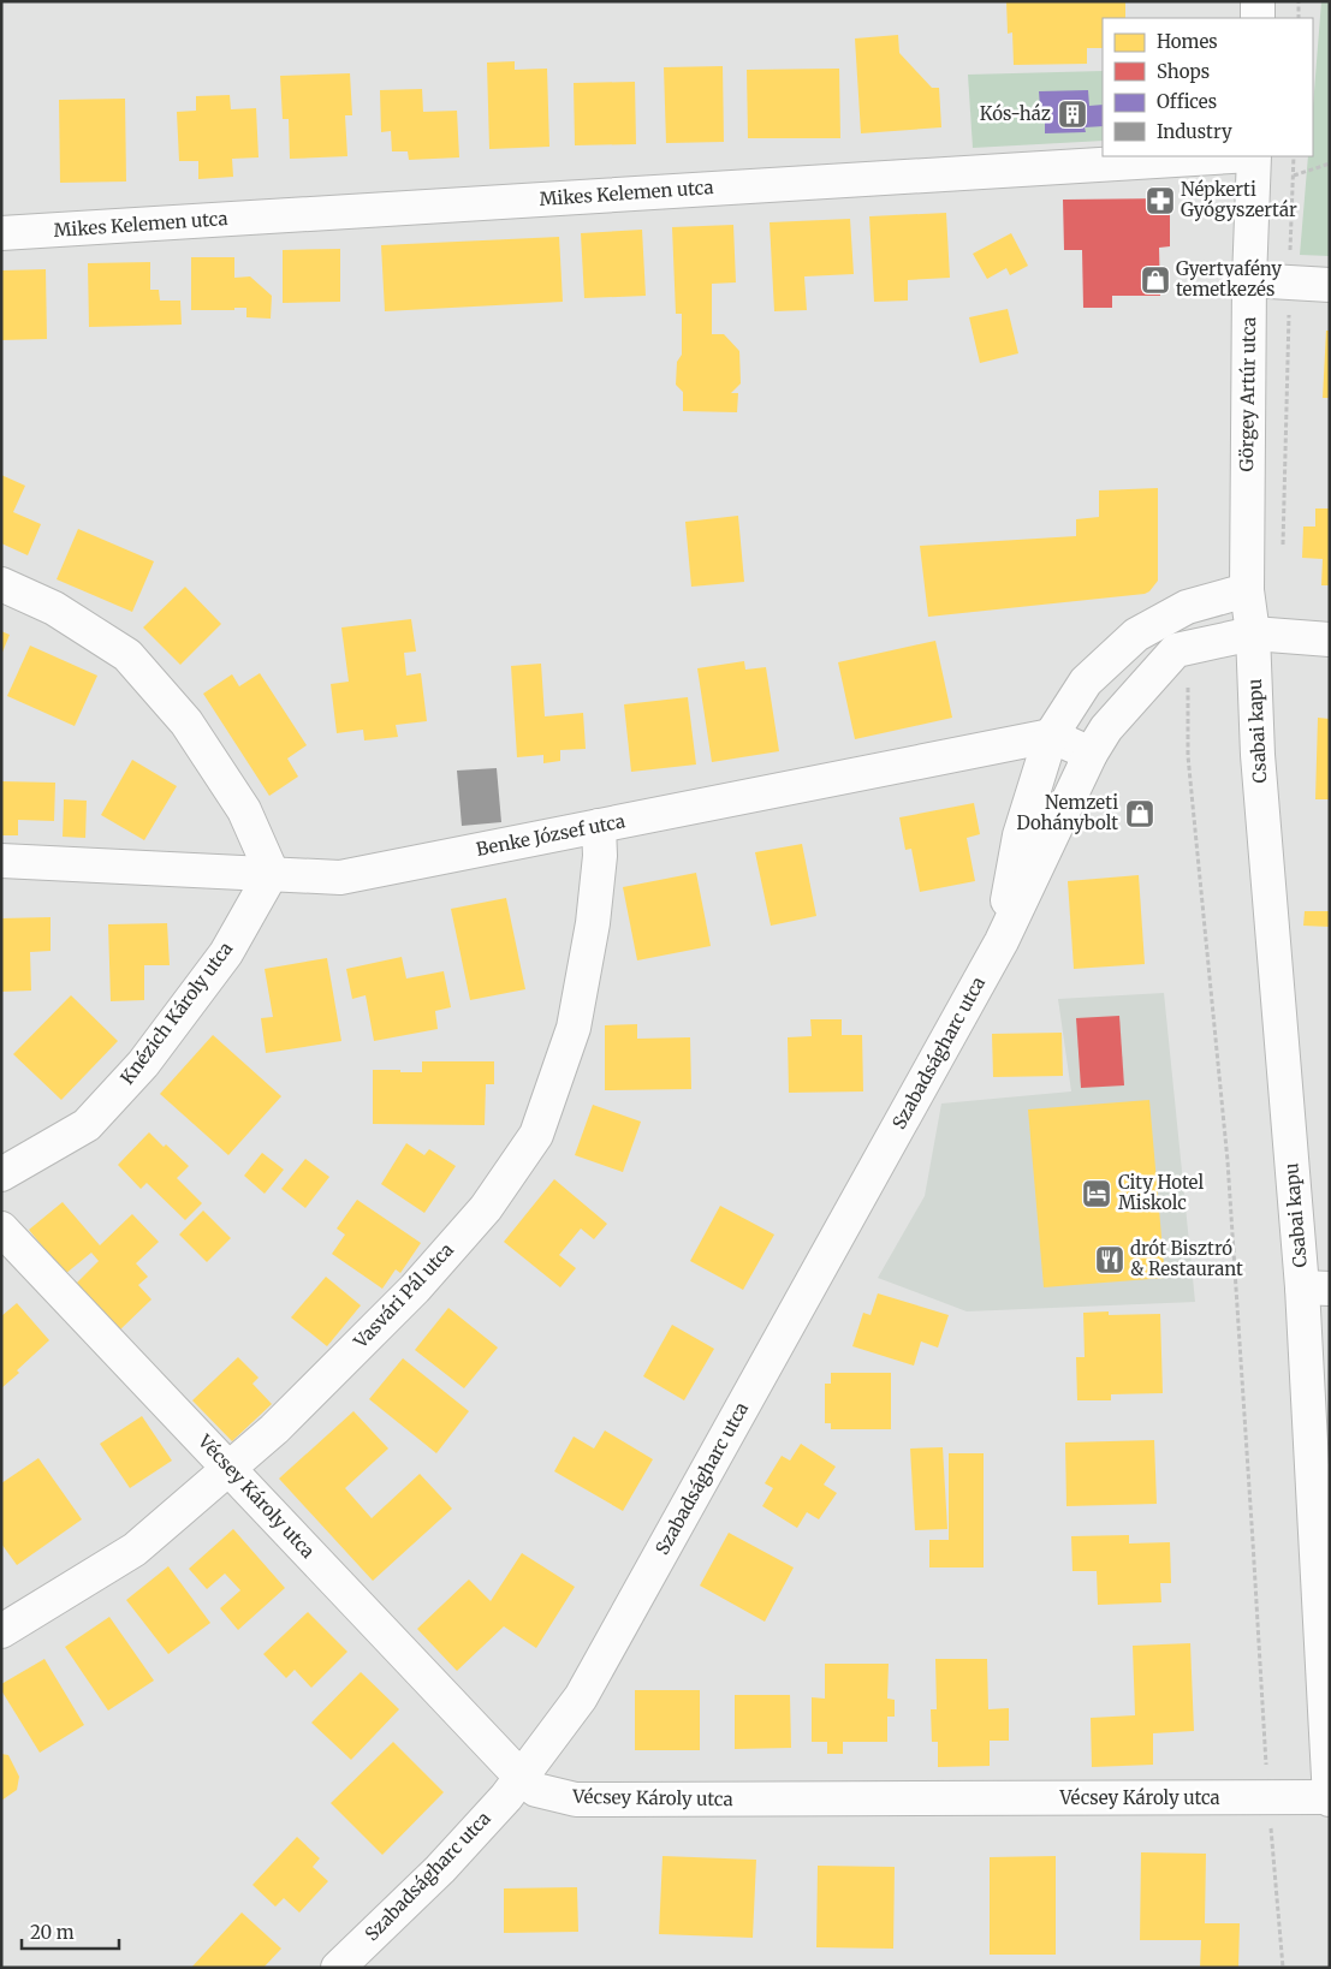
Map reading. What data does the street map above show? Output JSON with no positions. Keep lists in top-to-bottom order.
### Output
{
  "streets": {
    "street": [
      "Mikes Kelemen utca",
      "Görgey Artúr utca",
      "Csabai kapu",
      "Benke József utca",
      "Knézich Károly utca",
      "Szabadságharc utca",
      "Vasvári Pál utca",
      "Vécsey Károly utca"
    ]
  },
  "crossings": [
    ["Görgey Artúr utca", "Csabai kapu"],
    ["Görgey Artúr utca", "Szabadságharc utca"],
    ["Csabai kapu", "Szabadságharc utca"],
    ["Csabai kapu", "Vécsey Károly utca"],
    ["Benke József utca", "Knézich Károly utca"],
    ["Benke József utca", "Szabadságharc utca"],
    ["Benke József utca", "Vasvári Pál utca"],
    ["Szabadságharc utca", "Vécsey Károly utca"],
    ["Vasvári Pál utca", "Vécsey Károly utca"]
  ],
  "places": {
    "building": ["Kós-ház"],
    "pharmacy": ["Népkerti Gyógyszertár"],
    "shop": ["Gyertyafény temetkezés", "Nemzeti Dohánybolt"],
    "hotel": ["City Hotel Miskolc"],
    "restaurant": ["drót Bisztró & Restaurant"]
  },
  "legend": [
    "Homes",
    "Shops",
    "Offices",
    "Industry"
  ],
  "scale_bar": "20 m"
}
